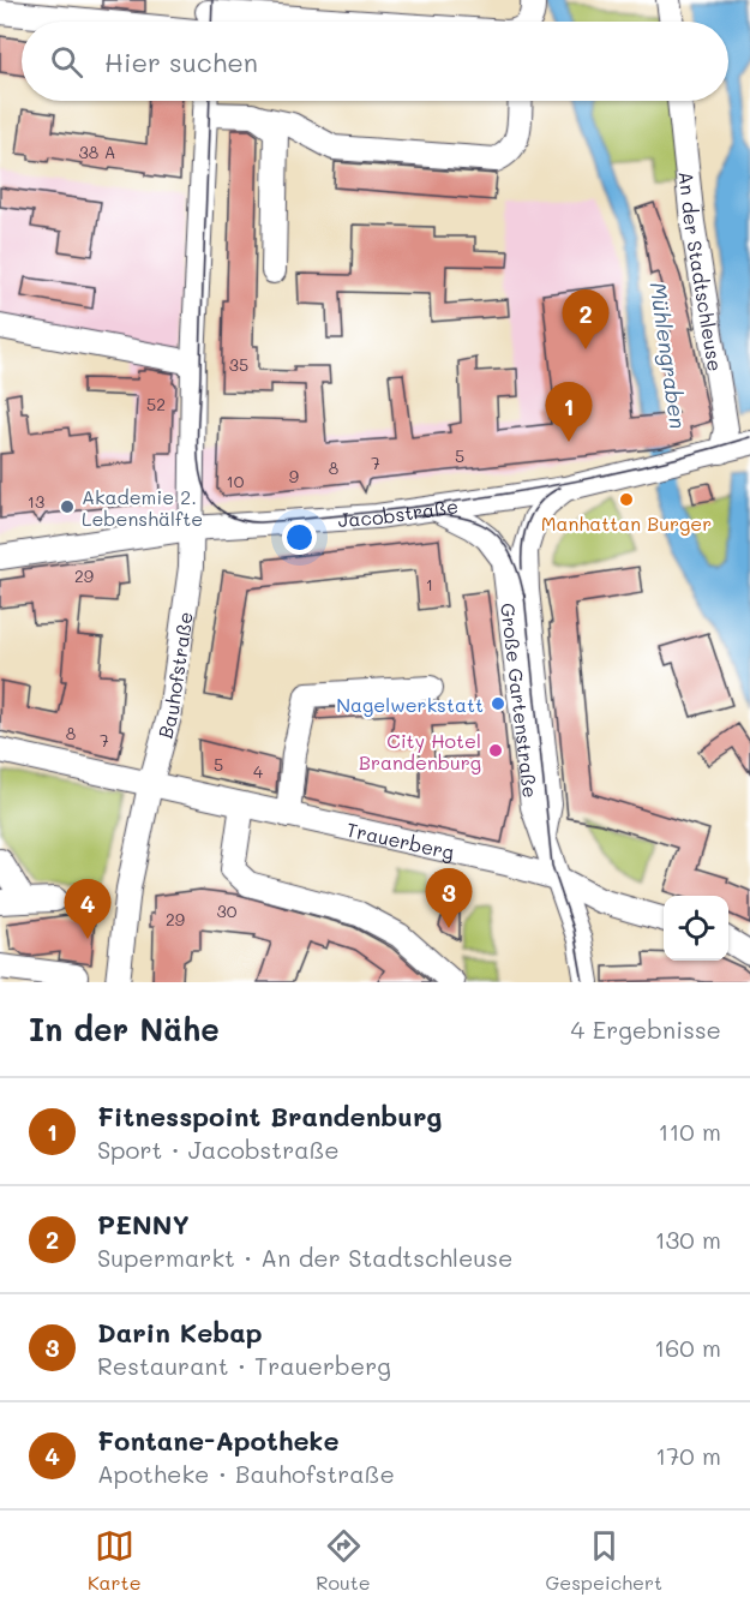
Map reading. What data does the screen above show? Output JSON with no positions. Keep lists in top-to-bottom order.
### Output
{
  "streets": {
    "street": [
      "An der Stadtschleuse",
      "Jacobstraße",
      "Bauhofstraße",
      "Große Gartenstraße",
      "Trauerberg"
    ]
  },
  "crossings": [
    ["An der Stadtschleuse", "Jacobstraße"],
    ["Jacobstraße", "Bauhofstraße"],
    ["Jacobstraße", "Große Gartenstraße"],
    ["Bauhofstraße", "Trauerberg"],
    ["Große Gartenstraße", "Trauerberg"]
  ],
  "water": ["Mühlengraben"],
  "places": [
    "Manhattan Burger",
    "Akademie 2. Lebenshälfte",
    "Nagelwerkstatt",
    "City Hotel Brandenburg"
  ],
  "house_numbers": [
    "38 A",
    "35",
    "52",
    "5",
    "7",
    "8",
    "9",
    "10",
    "13",
    "29",
    "1",
    "8",
    "7",
    "5",
    "4",
    "30",
    "29"
  ],
  "page": {
    "search": "Hier suchen",
    "pins": [
      "2",
      "1",
      "3",
      "4"
    ],
    "heading": ["In der Nähe", "4 Ergebnisse"],
    "list": [
      {
        "mark": "1",
        "name": "Fitnesspoint Brandenburg",
        "note": "Sport · Jacobstraße",
        "value": "110 m"
      },
      {
        "mark": "2",
        "name": "PENNY",
        "note": "Supermarkt · An der Stadtschleuse",
        "value": "130 m"
      },
      {
        "mark": "3",
        "name": "Darin Kebap",
        "note": "Restaurant · Trauerberg",
        "value": "160 m"
      },
      {
        "mark": "4",
        "name": "Fontane-Apotheke",
        "note": "Apotheke · Bauhofstraße",
        "value": "170 m"
      }
    ],
    "nav": ["Karte", "Route", "Gespeichert"]
  }
}
